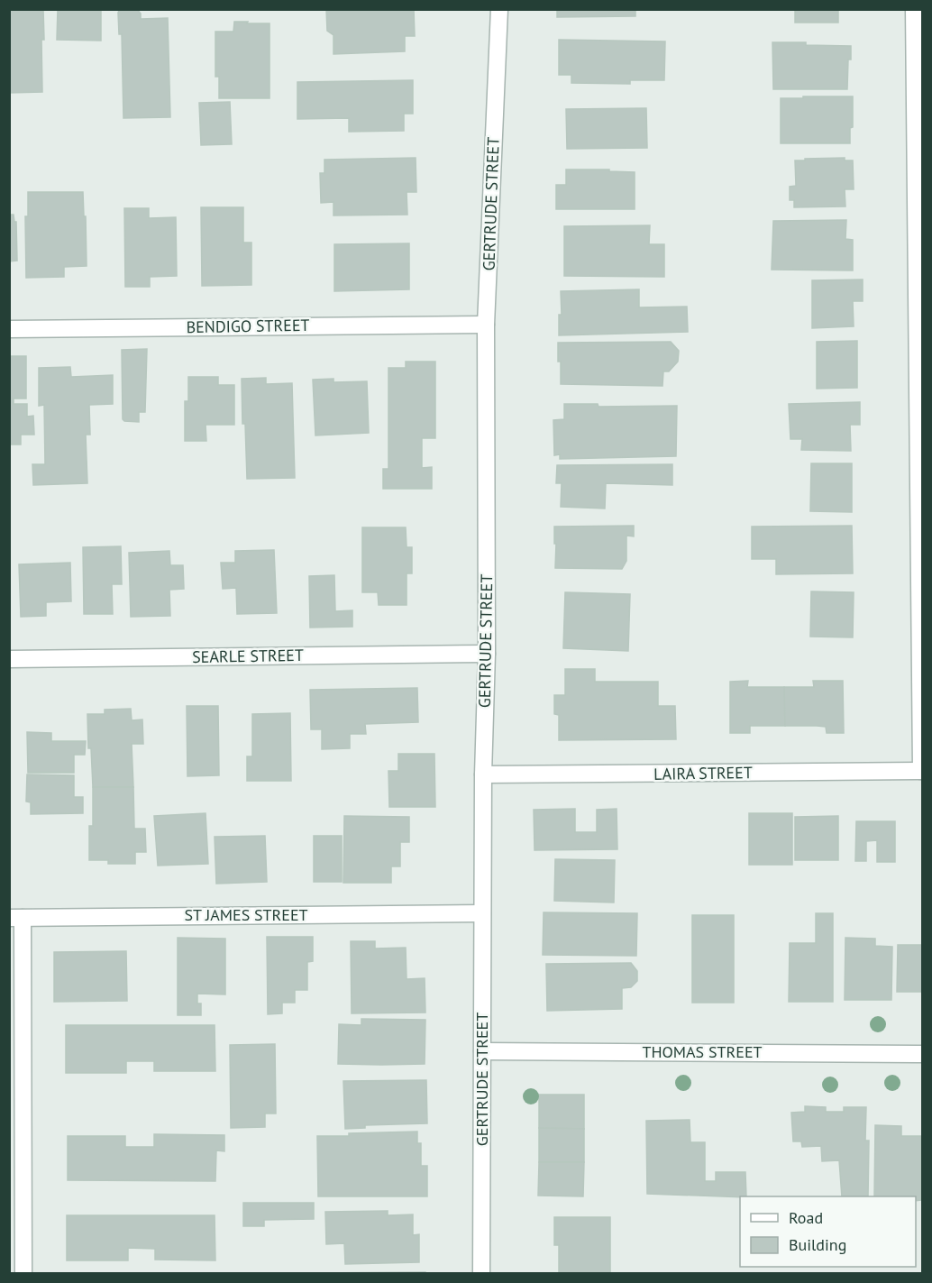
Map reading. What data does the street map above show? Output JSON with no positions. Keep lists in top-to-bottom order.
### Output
{
  "streets": {
    "street": [
      "GERTRUDE STREET",
      "BENDIGO STREET",
      "SEARLE STREET",
      "LAIRA STREET",
      "ST JAMES STREET",
      "THOMAS STREET"
    ]
  },
  "crossings": [
    ["GERTRUDE STREET", "BENDIGO STREET"],
    ["GERTRUDE STREET", "SEARLE STREET"],
    ["GERTRUDE STREET", "LAIRA STREET"],
    ["GERTRUDE STREET", "ST JAMES STREET"],
    ["GERTRUDE STREET", "THOMAS STREET"]
  ],
  "legend": ["Road", "Building"]
}
